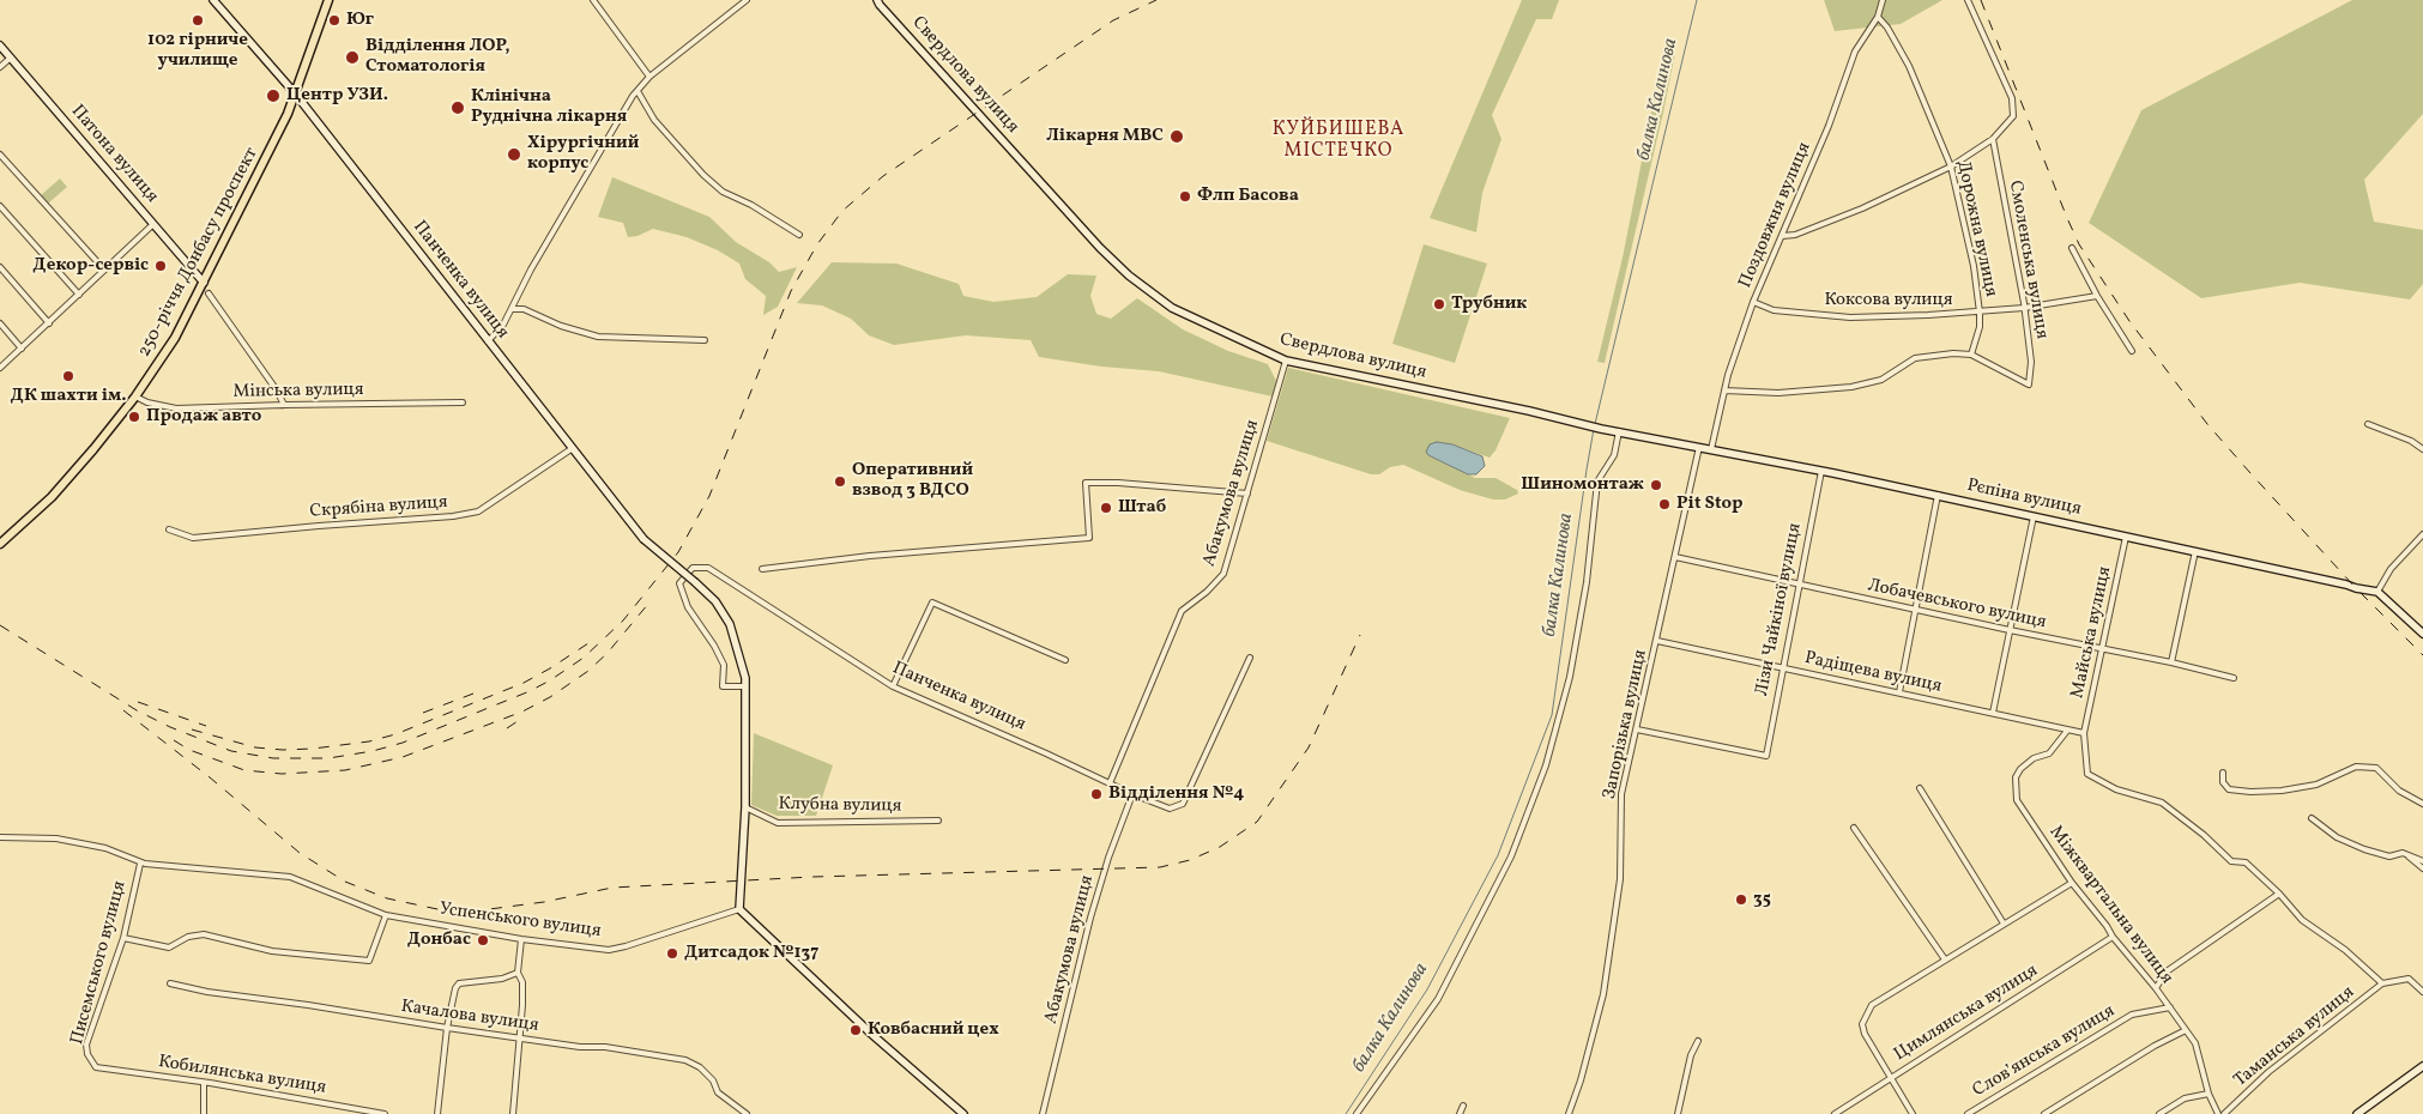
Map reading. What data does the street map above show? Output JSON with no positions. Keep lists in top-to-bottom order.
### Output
{
  "streets": {
    "main road": ["250-річчя Донбасу проспект"],
    "street": [
      "Свердлова вулиця",
      "Патона вулиця",
      "Поздовжня вулиця",
      "Дорожна вулиця",
      "Смоленська вулиця",
      "Панченка вулиця",
      "Коксова вулиця",
      "Мінська вулиця",
      "Абакумова вулиця",
      "Рєпіна вулиця",
      "Скрябіна вулиця",
      "Лобачевського вулиця",
      "Лізи Чайкіної вулиця",
      "Майська вулиця",
      "Радіщева вулиця",
      "Запорізька вулиця",
      "Клубна вулиця",
      "Міжквартальна вулиця",
      "Успенського вулиця",
      "Писемського вулиця",
      "Цимлянська вулиця",
      "Качалова вулиця",
      "Таманська вулиця",
      "Слов’янська вулиця",
      "Кобилянська вулиця"
    ]
  },
  "crossings": [
    ["Свердлова вулиця", "Абакумова вулиця"],
    ["Свердлова вулиця", "Рєпіна вулиця"],
    ["Патона вулиця", "250-річчя Донбасу проспект"],
    ["Поздовжня вулиця", "Дорожна вулиця"],
    ["Поздовжня вулиця", "Коксова вулиця"],
    ["Поздовжня вулиця", "Рєпіна вулиця"],
    ["Дорожна вулиця", "Смоленська вулиця"],
    ["Дорожна вулиця", "Коксова вулиця"],
    ["250-річчя Донбасу проспект", "Панченка вулиця"],
    ["250-річчя Донбасу проспект", "Мінська вулиця"],
    ["Смоленська вулиця", "Коксова вулиця"],
    ["Панченка вулиця", "Абакумова вулиця"],
    ["Панченка вулиця", "Скрябіна вулиця"],
    ["Рєпіна вулиця", "Лізи Чайкіної вулиця"],
    ["Рєпіна вулиця", "Майська вулиця"],
    ["Рєпіна вулиця", "Запорізька вулиця"],
    ["Лобачевського вулиця", "Лізи Чайкіної вулиця"],
    ["Лобачевського вулиця", "Майська вулиця"],
    ["Лобачевського вулиця", "Запорізька вулиця"],
    ["Лізи Чайкіної вулиця", "Радіщева вулиця"],
    ["Лізи Чайкіної вулиця", "Запорізька вулиця"],
    ["Майська вулиця", "Радіщева вулиця"],
    ["Радіщева вулиця", "Запорізька вулиця"],
    ["Радіщева вулиця", "Міжквартальна вулиця"],
    ["Міжквартальна вулиця", "Цимлянська вулиця"],
    ["Міжквартальна вулиця", "Слов’янська вулиця"],
    ["Успенського вулиця", "Писемського вулиця"],
    ["Писемського вулиця", "Кобилянська вулиця"]
  ],
  "districts": ["КУЙБИШЕВА МІСТЕЧКО"],
  "water": ["балка Калинова"],
  "places": [
    "102 гірниче училище",
    "Юг",
    "Відділення ЛОР, Стоматологія",
    "Центр УЗИ.",
    "Клінічна Руднічна лікарня",
    "Лікарня МВС",
    "Хірургічний корпус",
    "Флп Басова",
    "Декор-сервіс",
    "Трубник",
    "ДК шахти ім.",
    "Продаж авто",
    "Оперативний взвод 3 ВДСО",
    "Шиномонтаж",
    "Pit Stop",
    "Штаб",
    "Відділення №4",
    "35",
    "Донбас",
    "Дитсадок №137",
    "Ковбасний цех"
  ]
}
